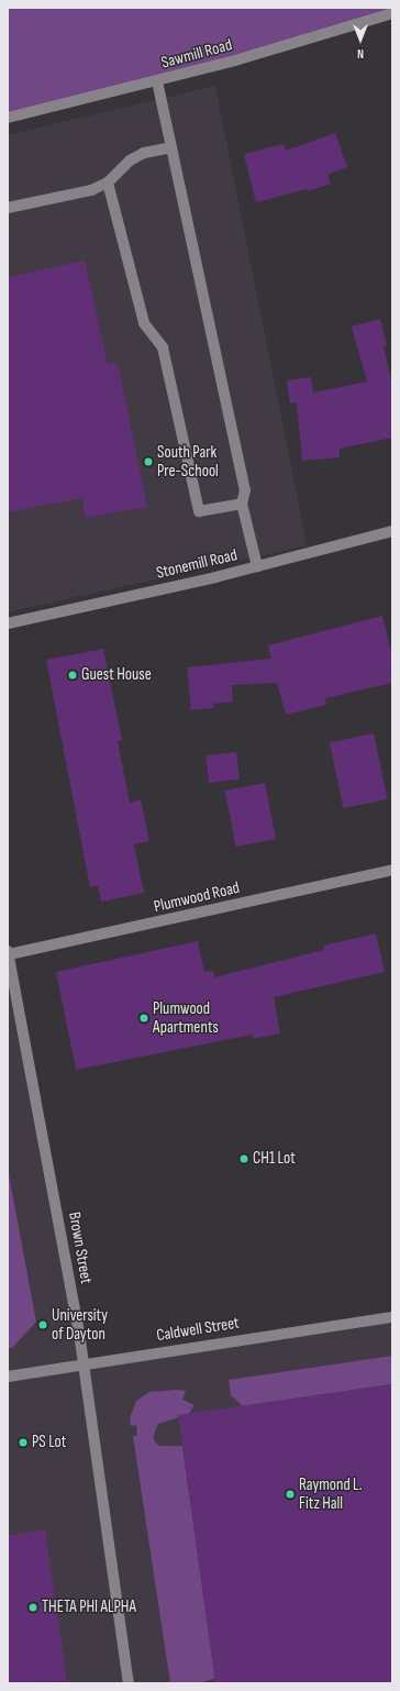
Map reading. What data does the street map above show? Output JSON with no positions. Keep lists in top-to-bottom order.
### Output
{
  "streets": {
    "street": [
      "Sawmill Road",
      "Stonemill Road",
      "Plumwood Road",
      "Brown Street",
      "Caldwell Street"
    ]
  },
  "crossings": [
    ["Plumwood Road", "Brown Street"],
    ["Brown Street", "Caldwell Street"]
  ],
  "places": [
    "South Park Pre-School",
    "Guest House",
    "Plumwood Apartments",
    "CH1 Lot",
    "University of Dayton",
    "PS Lot",
    "Raymond L. Fitz Hall",
    "THETA PHI ALPHA"
  ],
  "north": "bottom"
}
